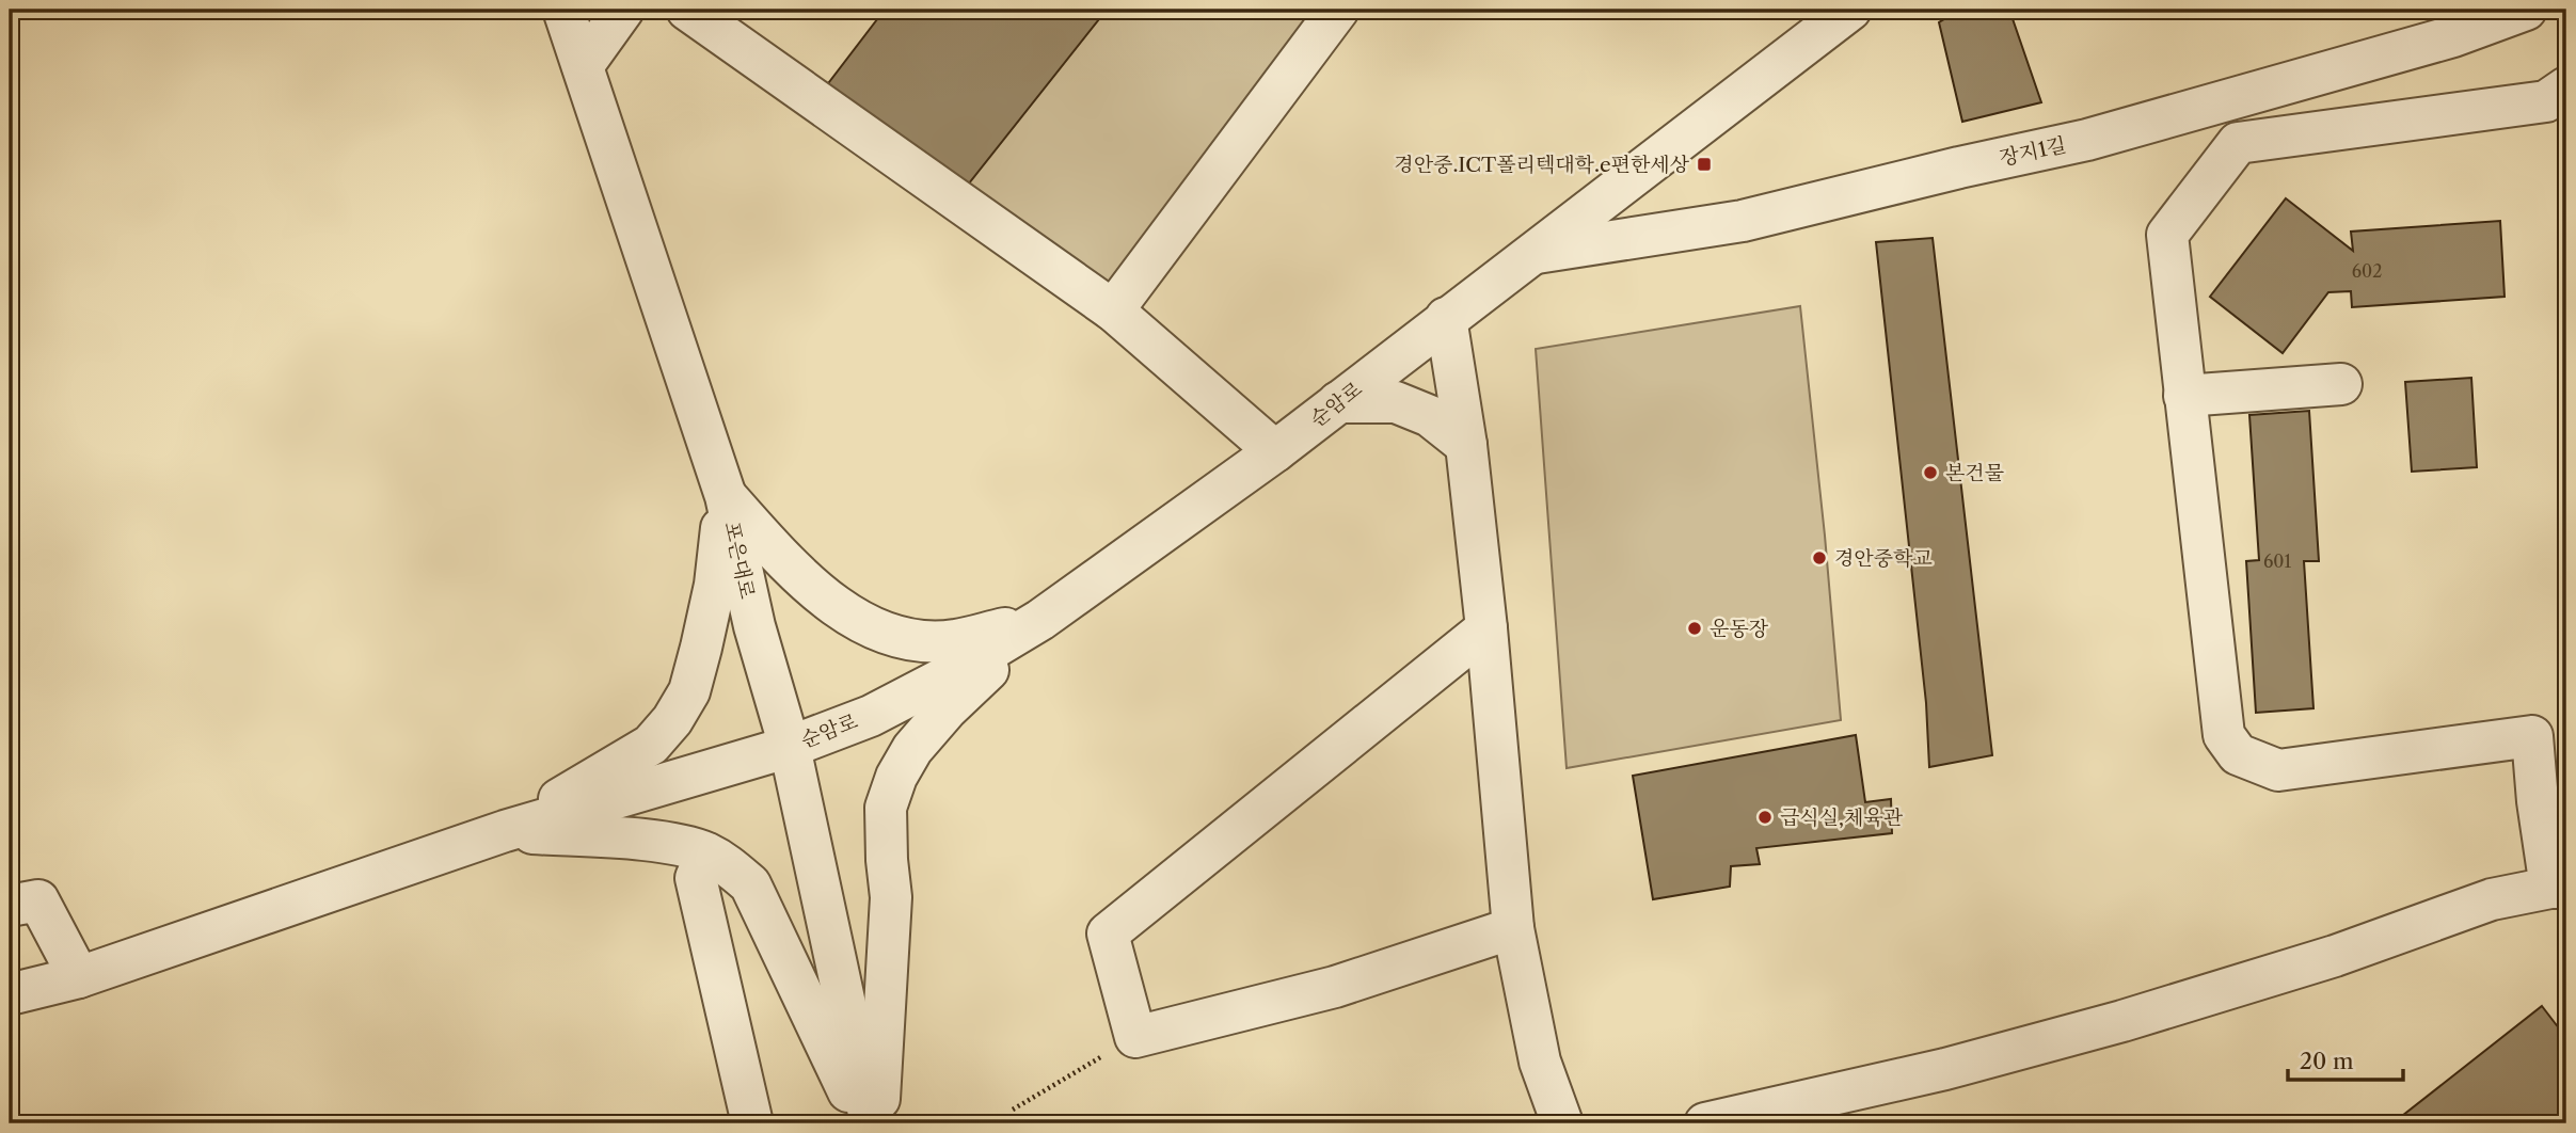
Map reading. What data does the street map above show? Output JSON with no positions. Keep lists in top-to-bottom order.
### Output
{
  "streets": {
    "street": ["장지1길", "순암로", "포은대로"]
  },
  "crossings": [
    ["장지1길", "순암로"],
    ["순암로", "포은대로"]
  ],
  "places": {
    "transit": ["경안중.ICT폴리텍대학.e편한세상"],
    "other": [
      "본건물",
      "경안중학교",
      "운동장",
      "급식실,체육관"
    ]
  },
  "house_numbers": ["602", "601"],
  "scale_bar": "20 m"
}
